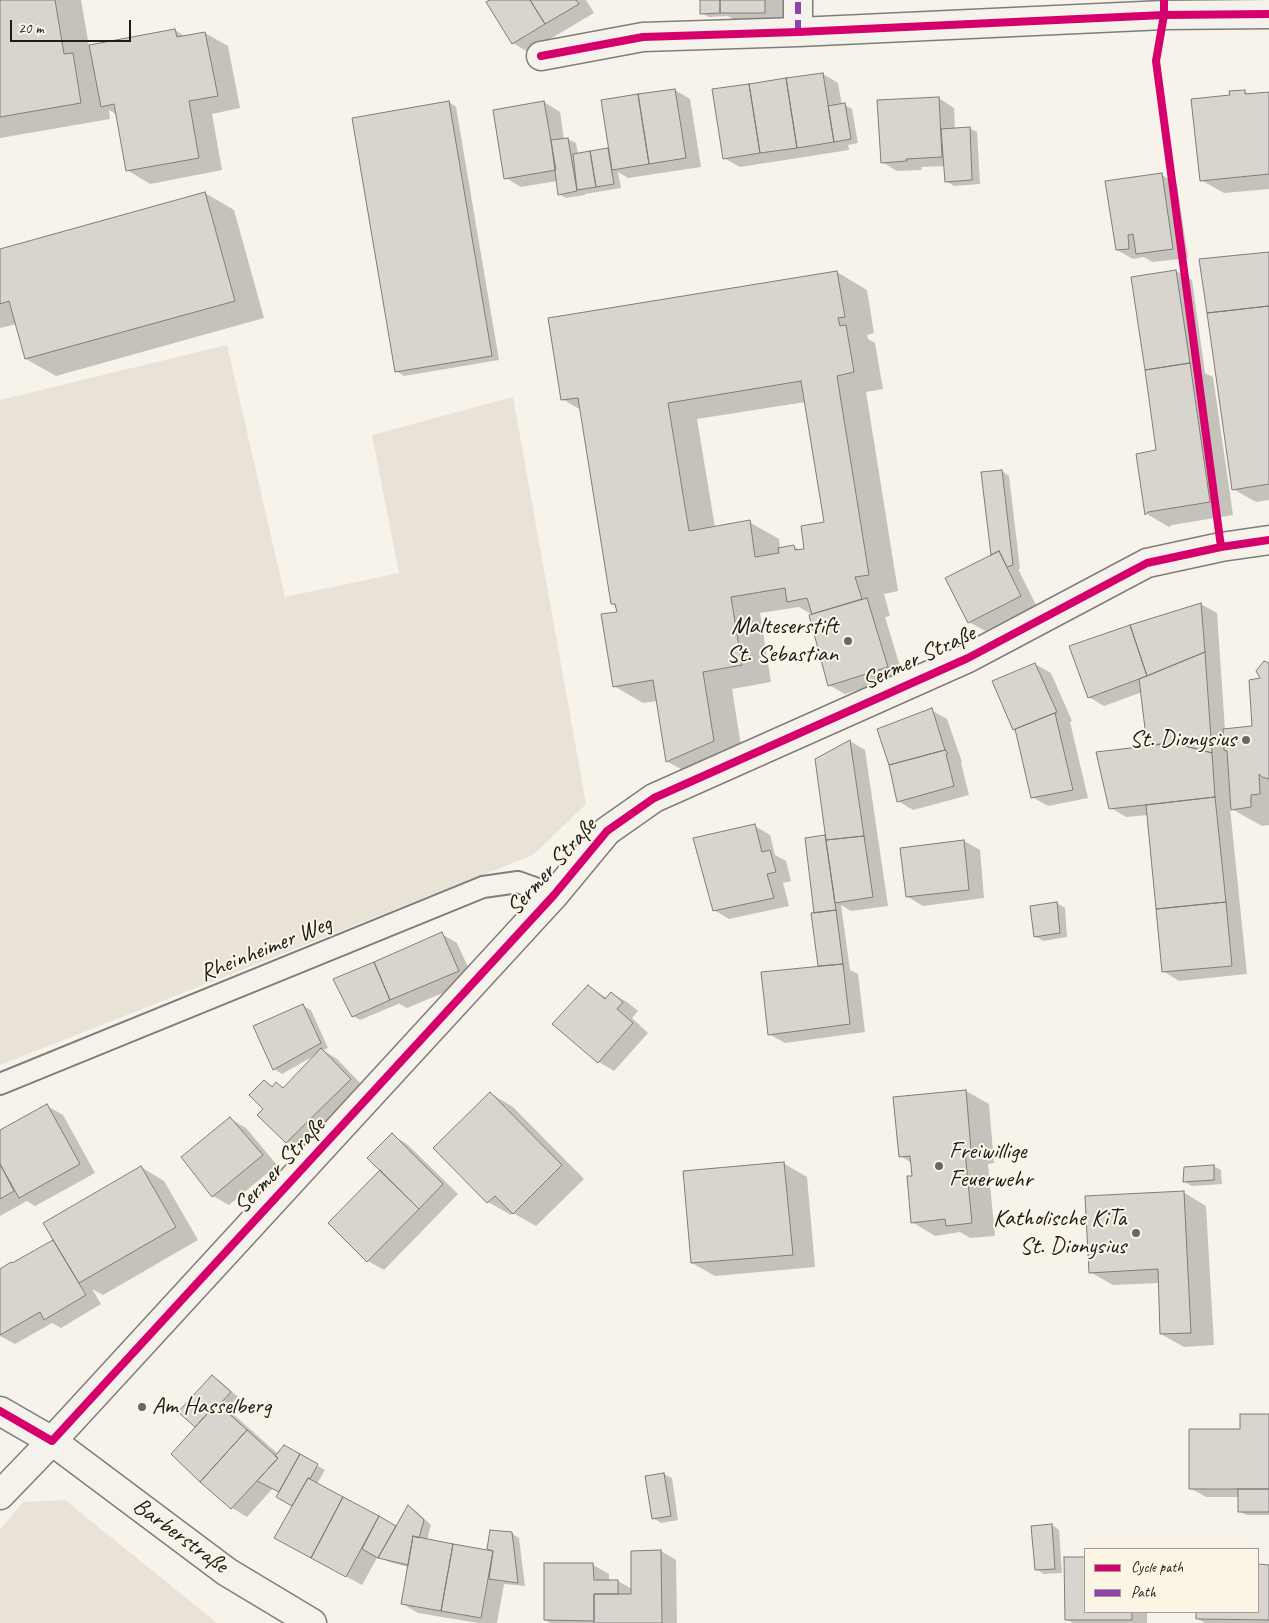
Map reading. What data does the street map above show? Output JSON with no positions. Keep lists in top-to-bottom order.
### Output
{
  "streets": {
    "street": ["Sermer Straße", "Barberstraße"],
    "lane": ["Rheinheimer Weg"]
  },
  "crossings": [
    ["Sermer Straße", "Rheinheimer Weg"],
    ["Sermer Straße", "Barberstraße"]
  ],
  "places": [
    "Malteserstift St. Sebastian",
    "St. Dionysius",
    "Freiwillige Feuerwehr",
    "Katholische KiTa St. Dionysius",
    "Am Hasselberg"
  ],
  "legend": ["Cycle path", "Path"],
  "scale_bar": "20 m"
}
